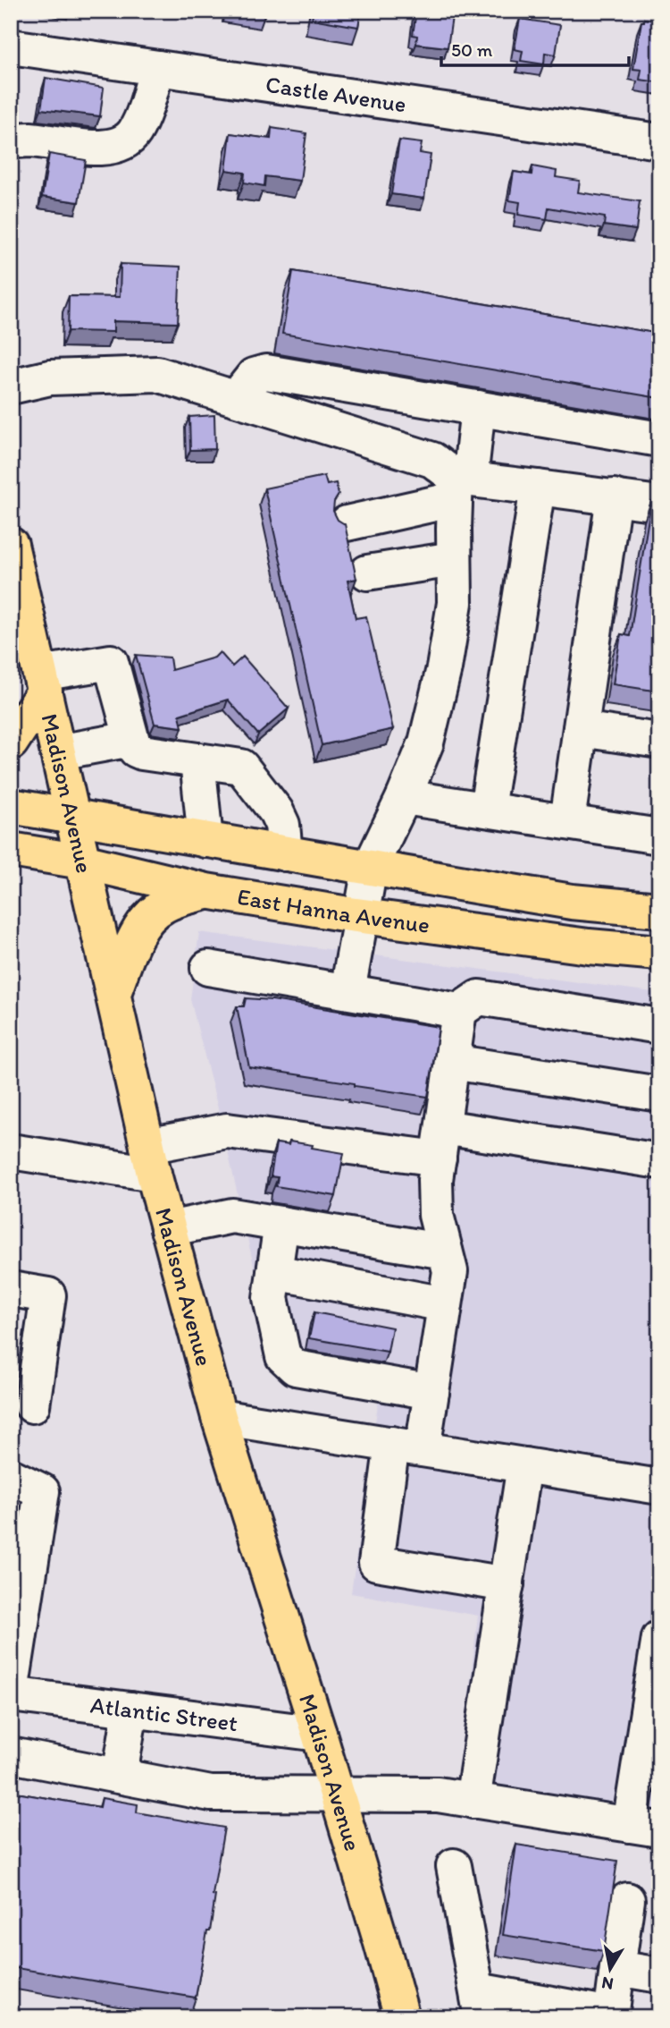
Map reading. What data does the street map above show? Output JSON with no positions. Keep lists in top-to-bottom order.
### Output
{
  "streets": {
    "main road": ["Madison Avenue", "East Hanna Avenue"],
    "street": ["Castle Avenue", "Atlantic Street"]
  },
  "crossings": [
    ["Madison Avenue", "East Hanna Avenue"],
    ["Madison Avenue", "Atlantic Street"]
  ],
  "scale_bar": "50 m",
  "north": "bottom"
}
